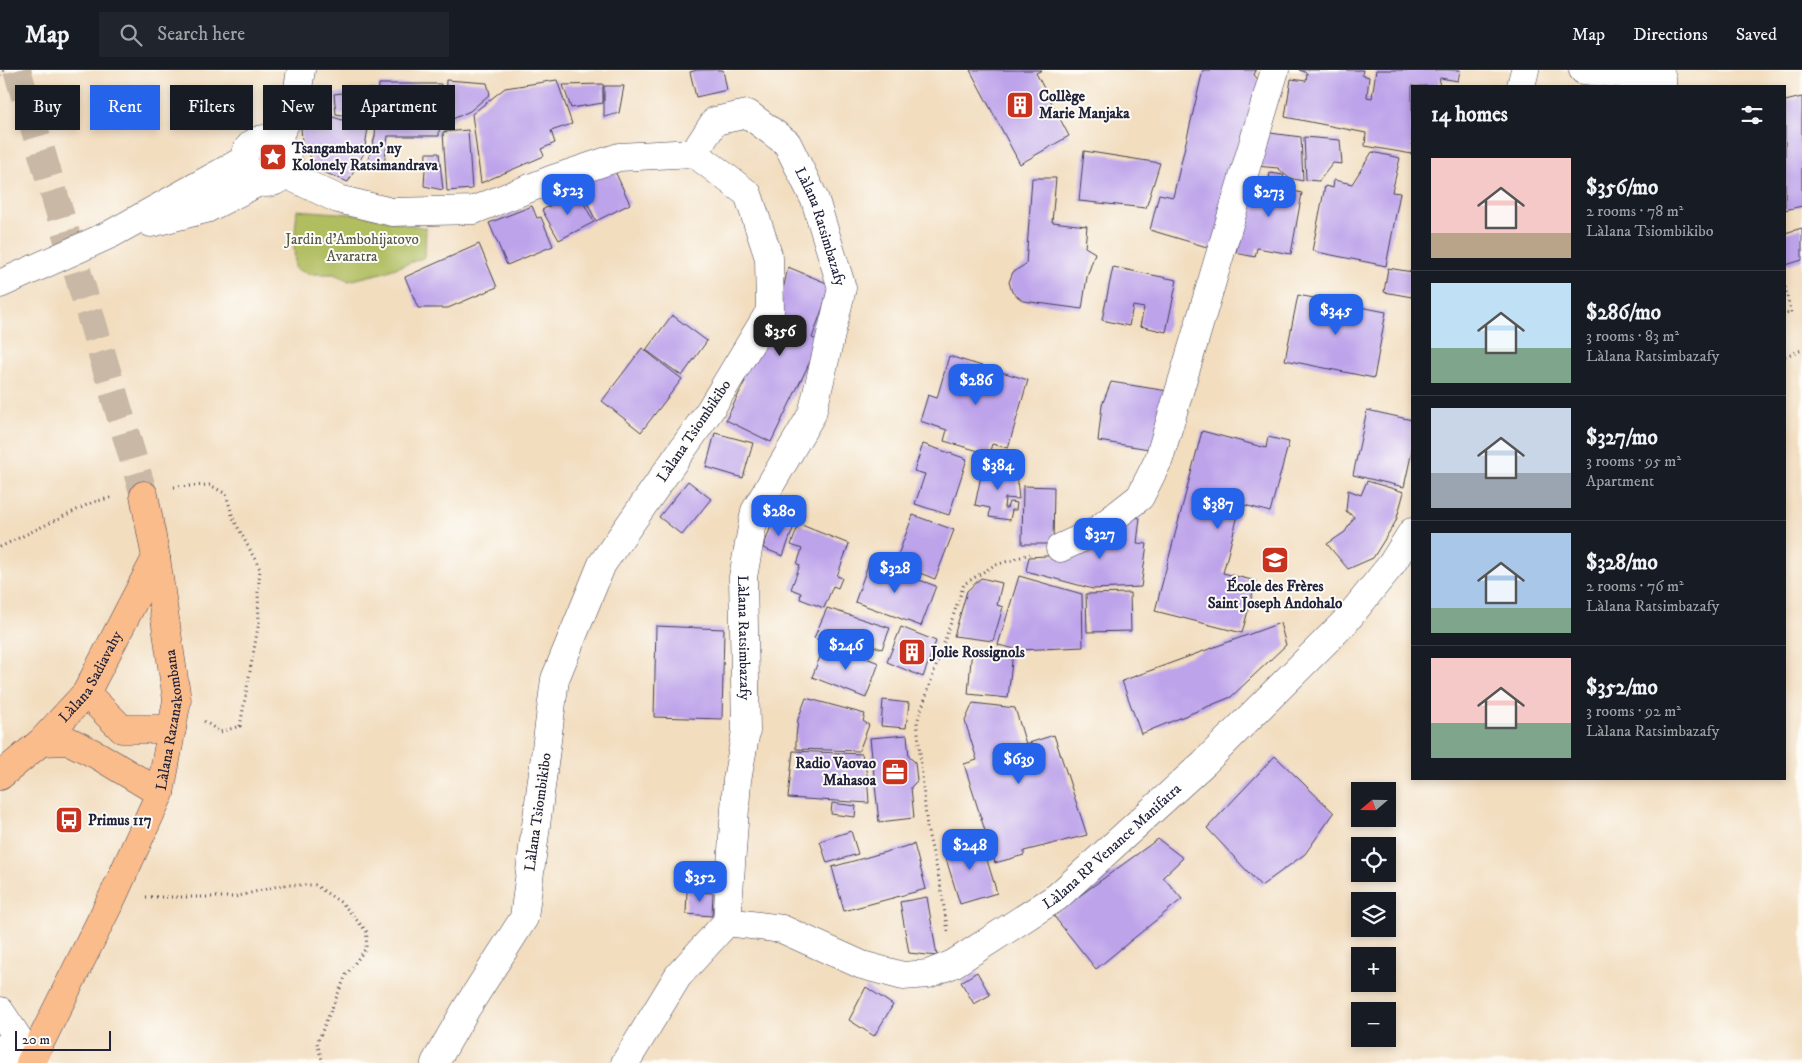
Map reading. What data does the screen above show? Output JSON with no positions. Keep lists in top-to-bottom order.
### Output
{
  "streets": {
    "main road": ["Làlana Sadiavahy", "Làlana Razanakombana"],
    "street": ["Làlana Ratsimbazafy", "Làlana Tsiombikibo", "Làlana RP Venance Manifatra"]
  },
  "crossings": [
    ["Làlana Ratsimbazafy", "Làlana Tsiombikibo"],
    ["Làlana Ratsimbazafy", "Làlana RP Venance Manifatra"],
    ["Làlana Sadiavahy", "Làlana Razanakombana"]
  ],
  "parks": ["Jardin d'Ambohijatovo Avaratra"],
  "places": {
    "building": ["Collège Marie Manjaka", "Jolie Rossignols"],
    "place": ["Tsangambaton' ny Kolonely Ratsimandrava"],
    "school or university": ["École des Frères Saint Joseph Andohalo"],
    "office": ["Radio Vaovao Mahasoa"],
    "bus stop": ["Primus 117"]
  },
  "scale_bar": "20 m",
  "north": "left",
  "page": {
    "header": "Map",
    "search": "Search here",
    "nav": ["Map", "Directions", "Saved"],
    "chip": [
      "Buy",
      "Rent",
      "Filters",
      "New",
      "Apartment"
    ],
    "heading": "14 homes",
    "list": [
      {
        "name": "$356/mo",
        "note": "2 rooms · 78 m² · Làlana Tsiombikibo"
      },
      {
        "name": "$286/mo",
        "note": "3 rooms · 83 m² · Làlana Ratsimbazafy"
      },
      {
        "name": "$327/mo",
        "note": "3 rooms · 95 m² · Apartment"
      },
      {
        "name": "$328/mo",
        "note": "2 rooms · 76 m² · Làlana Ratsimbazafy"
      },
      {
        "name": "$352/mo",
        "note": "3 rooms · 92 m² · Làlana Ratsimbazafy"
      }
    ],
    "price": [
      "$523",
      "$273",
      "$345",
      "$356",
      "$286",
      "$384",
      "$387",
      "$280",
      "$327",
      "$328",
      "$246",
      "$639",
      "$248",
      "$352"
    ],
    "map_buttons": ["+", "−"],
    "scale": "20 m"
  }
}
